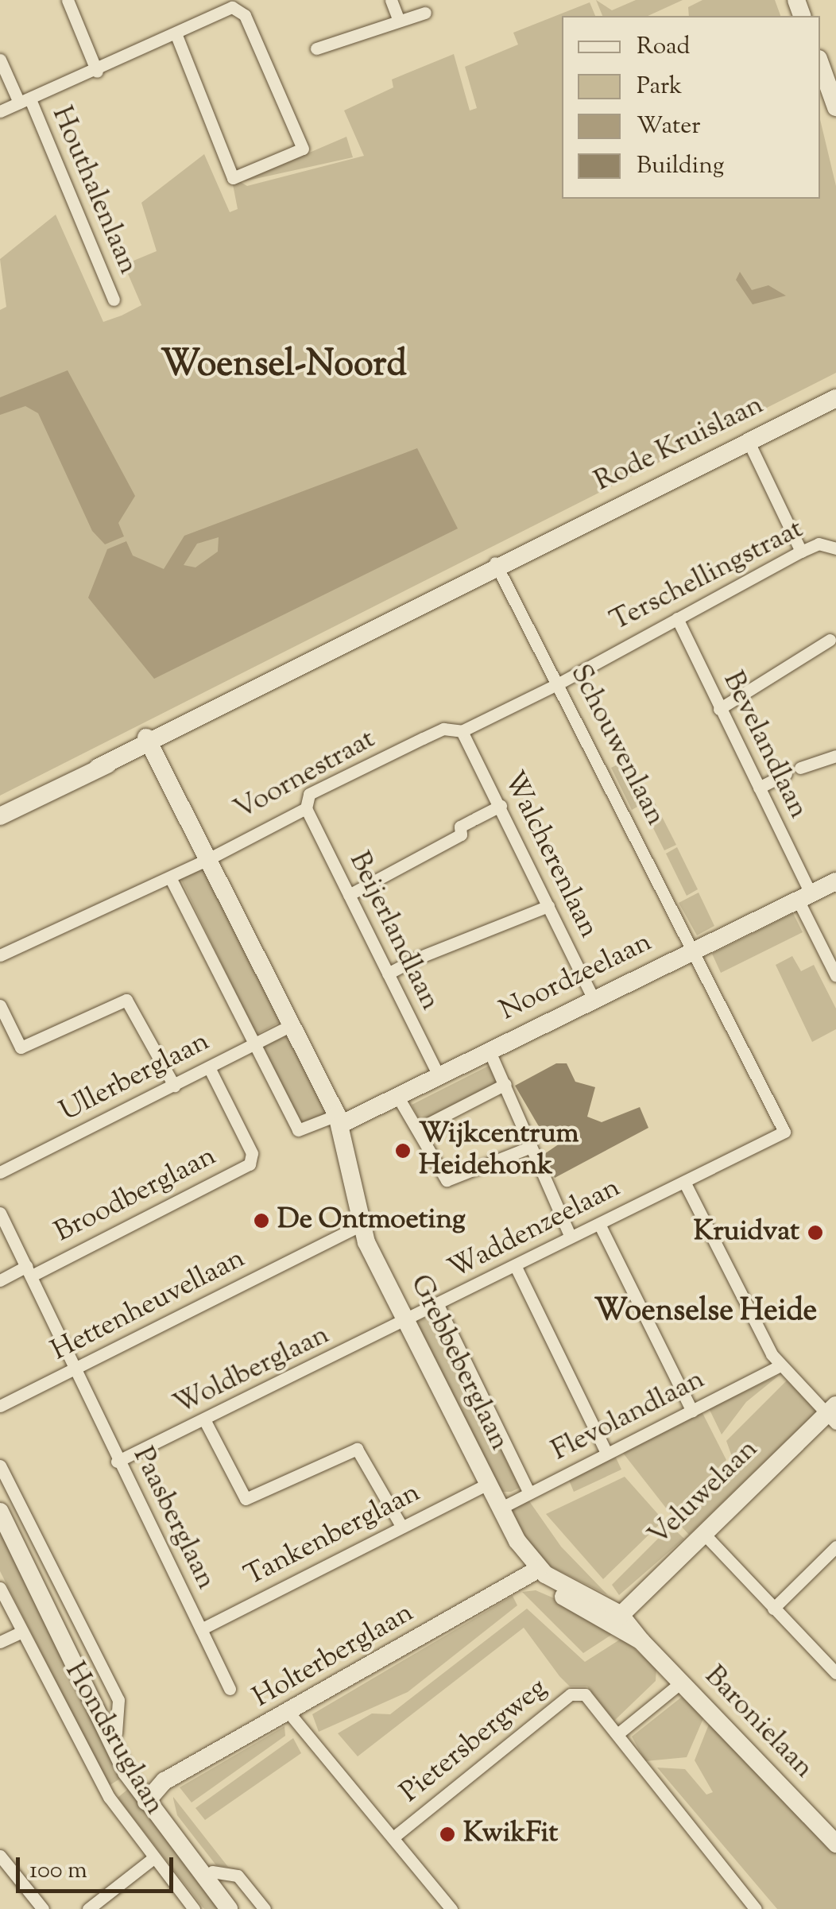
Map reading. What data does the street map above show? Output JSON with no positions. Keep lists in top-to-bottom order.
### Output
{
  "streets": {
    "street": [
      "Houthalenlaan",
      "Rode Kruislaan",
      "Terschellingstraat",
      "Schouwenlaan",
      "Bevelandlaan",
      "Voornestraat",
      "Walcherenlaan",
      "Beijerlandlaan",
      "Noordzeelaan",
      "Ullerberglaan",
      "Broodberglaan",
      "Waddenzeelaan",
      "Hettenheuvellaan",
      "Grebbeberglaan",
      "Woldberglaan",
      "Flevolandlaan",
      "Veluwelaan",
      "Paasberglaan",
      "Tankenberglaan",
      "Holterberglaan",
      "Baronielaan",
      "Hondsruglaan",
      "Pietersbergweg"
    ]
  },
  "crossings": [
    ["Rode Kruislaan", "Schouwenlaan"],
    ["Rode Kruislaan", "Grebbeberglaan"],
    ["Terschellingstraat", "Schouwenlaan"],
    ["Terschellingstraat", "Bevelandlaan"],
    ["Terschellingstraat", "Voornestraat"],
    ["Schouwenlaan", "Voornestraat"],
    ["Schouwenlaan", "Noordzeelaan"],
    ["Schouwenlaan", "Waddenzeelaan"],
    ["Bevelandlaan", "Noordzeelaan"],
    ["Voornestraat", "Walcherenlaan"],
    ["Voornestraat", "Beijerlandlaan"],
    ["Voornestraat", "Grebbeberglaan"],
    ["Walcherenlaan", "Noordzeelaan"],
    ["Beijerlandlaan", "Noordzeelaan"],
    ["Noordzeelaan", "Grebbeberglaan"],
    ["Ullerberglaan", "Broodberglaan"],
    ["Ullerberglaan", "Grebbeberglaan"],
    ["Broodberglaan", "Paasberglaan"],
    ["Waddenzeelaan", "Grebbeberglaan"],
    ["Waddenzeelaan", "Woldberglaan"],
    ["Hettenheuvellaan", "Grebbeberglaan"],
    ["Hettenheuvellaan", "Paasberglaan"],
    ["Grebbeberglaan", "Woldberglaan"],
    ["Grebbeberglaan", "Flevolandlaan"],
    ["Grebbeberglaan", "Tankenberglaan"],
    ["Grebbeberglaan", "Holterberglaan"],
    ["Grebbeberglaan", "Baronielaan"],
    ["Woldberglaan", "Paasberglaan"],
    ["Veluwelaan", "Baronielaan"],
    ["Paasberglaan", "Tankenberglaan"],
    ["Holterberglaan", "Baronielaan"],
    ["Holterberglaan", "Hondsruglaan"]
  ],
  "districts": ["Woensel-Noord", "Woenselse Heide"],
  "places": [
    "Wijkcentrum Heidehonk",
    "De Ontmoeting",
    "Kruidvat",
    "KwikFit"
  ],
  "legend": [
    "Road",
    "Park",
    "Water",
    "Building"
  ],
  "scale_bar": "100 m"
}
